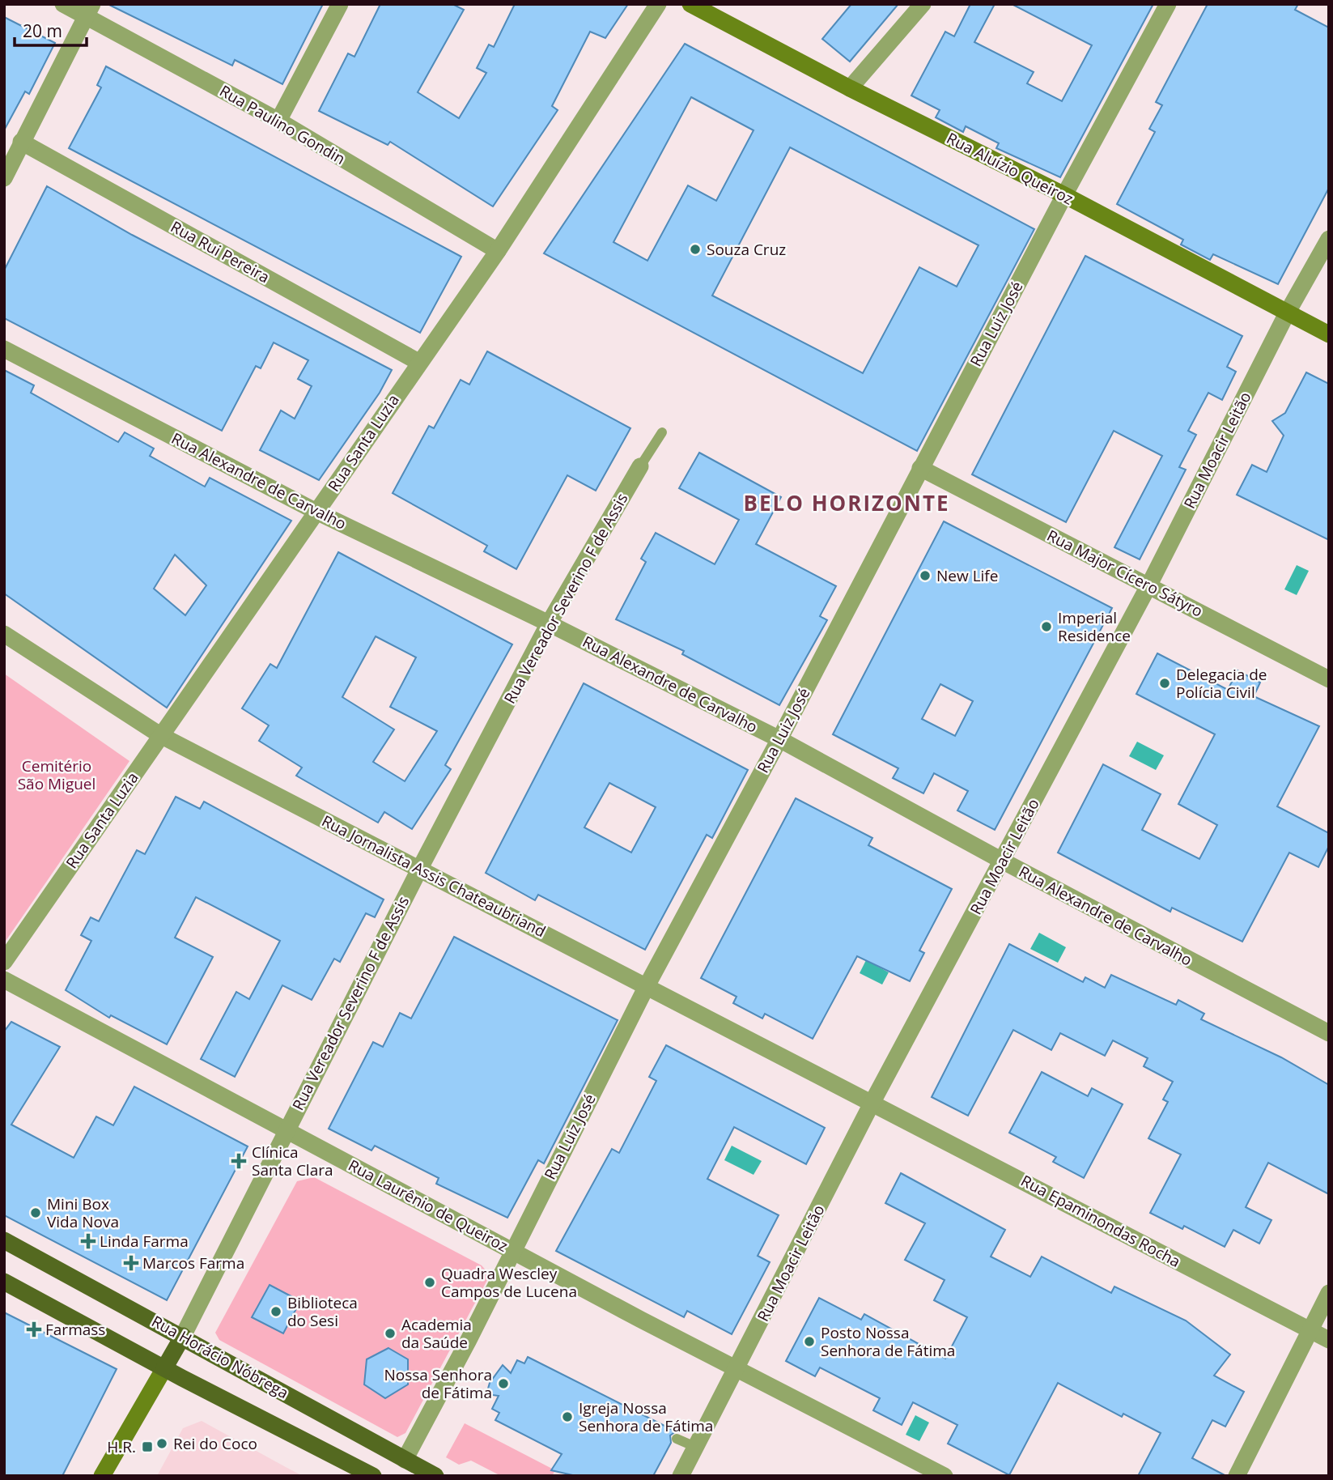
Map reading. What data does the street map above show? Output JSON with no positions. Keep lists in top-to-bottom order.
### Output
{
  "streets": {
    "main road": ["Rua Aluízio Queiroz", "Rua Horácio Nóbrega"],
    "street": [
      "Rua Paulino Gondin",
      "Rua Rui Pereira",
      "Rua Luiz José",
      "Rua Santa Luzia",
      "Rua Moacir Leitão",
      "Rua Alexandre de Carvalho",
      "Rua Major Cícero Sátyro",
      "Rua Vereador Severino F de Assis",
      "Rua Jornalista Assis Chateaubriand",
      "Rua Laurênio de Queiroz",
      "Rua Epaminondas Rocha"
    ]
  },
  "crossings": [
    ["Rua Paulino Gondin", "Rua Santa Luzia"],
    ["Rua Aluízio Queiroz", "Rua Luiz José"],
    ["Rua Aluízio Queiroz", "Rua Moacir Leitão"],
    ["Rua Rui Pereira", "Rua Santa Luzia"],
    ["Rua Luiz José", "Rua Alexandre de Carvalho"],
    ["Rua Luiz José", "Rua Major Cícero Sátyro"],
    ["Rua Luiz José", "Rua Jornalista Assis Chateaubriand"],
    ["Rua Luiz José", "Rua Laurênio de Queiroz"],
    ["Rua Luiz José", "Rua Horácio Nóbrega"],
    ["Rua Santa Luzia", "Rua Alexandre de Carvalho"],
    ["Rua Santa Luzia", "Rua Jornalista Assis Chateaubriand"],
    ["Rua Moacir Leitão", "Rua Alexandre de Carvalho"],
    ["Rua Moacir Leitão", "Rua Major Cícero Sátyro"],
    ["Rua Moacir Leitão", "Rua Jornalista Assis Chateaubriand"],
    ["Rua Moacir Leitão", "Rua Laurênio de Queiroz"],
    ["Rua Moacir Leitão", "Rua Epaminondas Rocha"],
    ["Rua Alexandre de Carvalho", "Rua Vereador Severino F de Assis"],
    ["Rua Vereador Severino F de Assis", "Rua Jornalista Assis Chateaubriand"],
    ["Rua Vereador Severino F de Assis", "Rua Laurênio de Queiroz"],
    ["Rua Vereador Severino F de Assis", "Rua Horácio Nóbrega"],
    ["Rua Jornalista Assis Chateaubriand", "Rua Epaminondas Rocha"]
  ],
  "districts": ["BELO HORIZONTE"],
  "parks": ["Cemitério São Miguel"],
  "places": {
    "other": [
      "Souza Cruz",
      "New Life",
      "Imperial Residence",
      "Delegacia de Polícia Civil",
      "Mini Box Vida Nova",
      "Quadra Wescley Campos de Lucena",
      "Biblioteca do Sesi",
      "Academia da Saúde",
      "Posto Nossa Senhora de Fátima",
      "Nossa Senhora de Fátima",
      "Igreja Nossa Senhora de Fátima",
      "Rei do Coco"
    ],
    "health": [
      "Clínica Santa Clara",
      "Linda Farma",
      "Marcos Farma",
      "Farmass"
    ],
    "transit": ["H.R."]
  },
  "scale_bar": "20 m"
}
